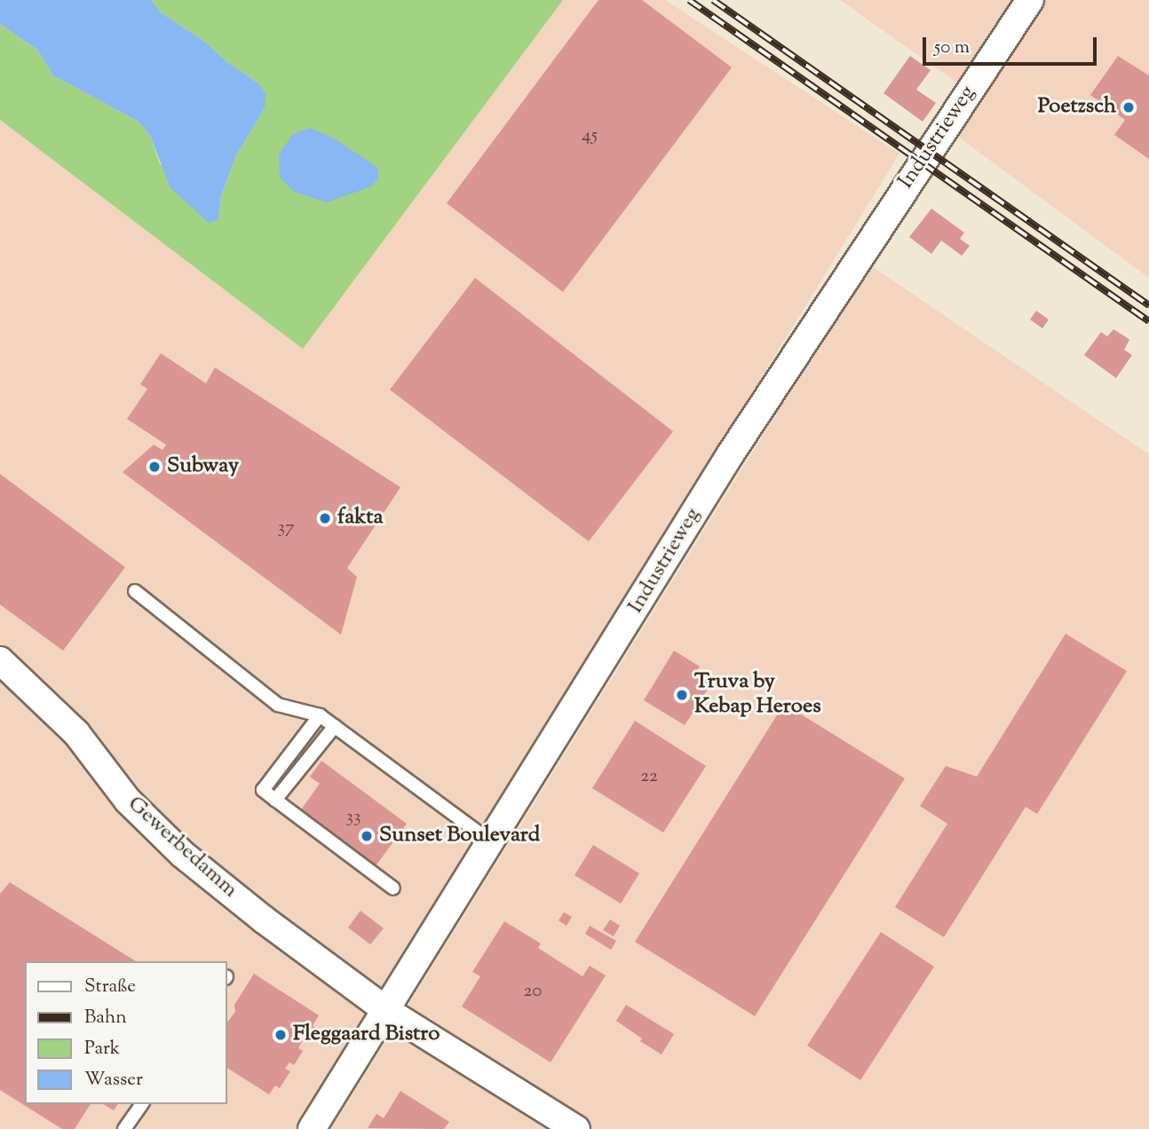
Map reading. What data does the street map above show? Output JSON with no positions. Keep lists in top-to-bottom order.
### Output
{
  "streets": {
    "street": ["Industrieweg", "Gewerbedamm"]
  },
  "crossings": [
    ["Industrieweg", "Gewerbedamm"]
  ],
  "places": [
    "Poetzsch",
    "Subway",
    "fakta",
    "Truva by Kebap Heroes",
    "Sunset Boulevard",
    "Fleggaard Bistro"
  ],
  "house_numbers": [
    "45",
    "37",
    "22",
    "33",
    "20"
  ],
  "legend": [
    "Straße",
    "Bahn",
    "Park",
    "Wasser"
  ],
  "scale_bar": "50 m"
}
